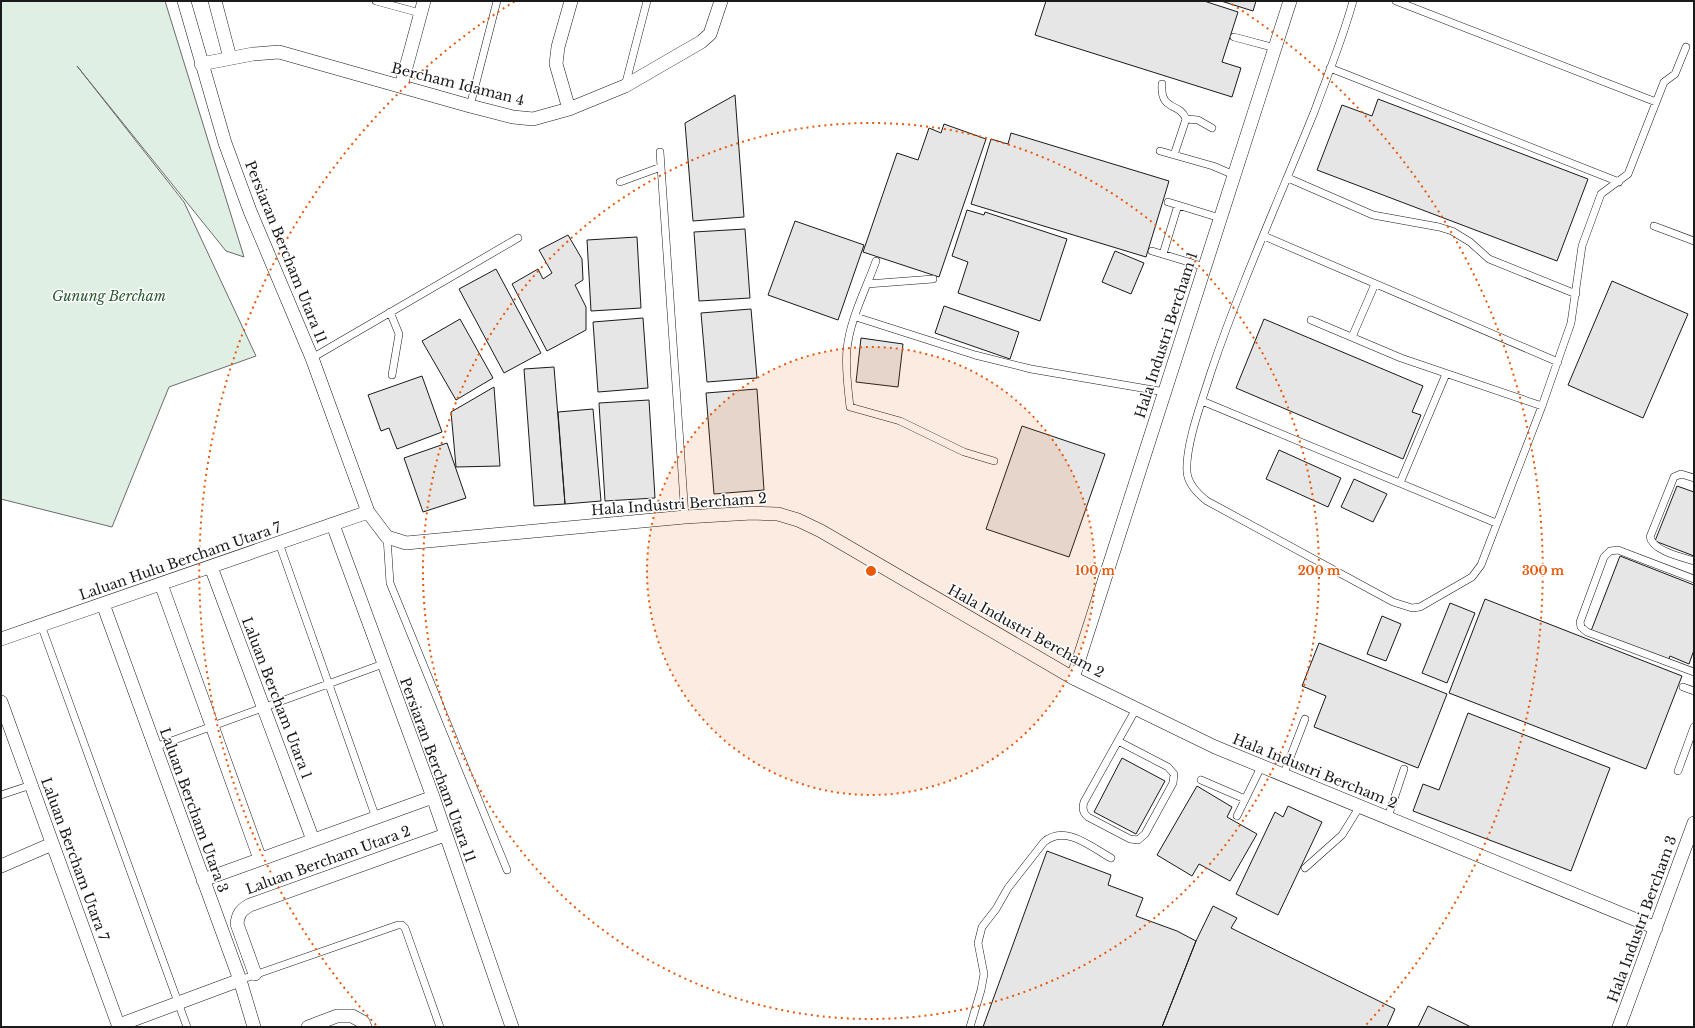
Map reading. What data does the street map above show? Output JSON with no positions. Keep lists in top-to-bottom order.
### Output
{
  "streets": {
    "street": [
      "Bercham Idaman 4",
      "Persiaran Bercham Utara 11",
      "Hala Industri Bercham 1",
      "Hala Industri Bercham 2",
      "Laluan Hulu Bercham Utara 7",
      "Laluan Bercham Utara 1",
      "Laluan Bercham Utara 3",
      "Laluan Bercham Utara 7",
      "Laluan Bercham Utara 2",
      "Hala Industri Bercham 3"
    ]
  },
  "crossings": [
    ["Bercham Idaman 4", "Persiaran Bercham Utara 11"],
    ["Persiaran Bercham Utara 11", "Laluan Hulu Bercham Utara 7"],
    ["Persiaran Bercham Utara 11", "Laluan Bercham Utara 2"],
    ["Hala Industri Bercham 1", "Hala Industri Bercham 2"],
    ["Hala Industri Bercham 2", "Hala Industri Bercham 3"],
    ["Laluan Hulu Bercham Utara 7", "Laluan Bercham Utara 1"],
    ["Laluan Hulu Bercham Utara 7", "Laluan Bercham Utara 3"],
    ["Laluan Bercham Utara 1", "Laluan Bercham Utara 2"],
    ["Laluan Bercham Utara 3", "Laluan Bercham Utara 2"]
  ],
  "parks": ["Gunung Bercham"],
  "rings": ["100 m", "200 m", "300 m"]
}
